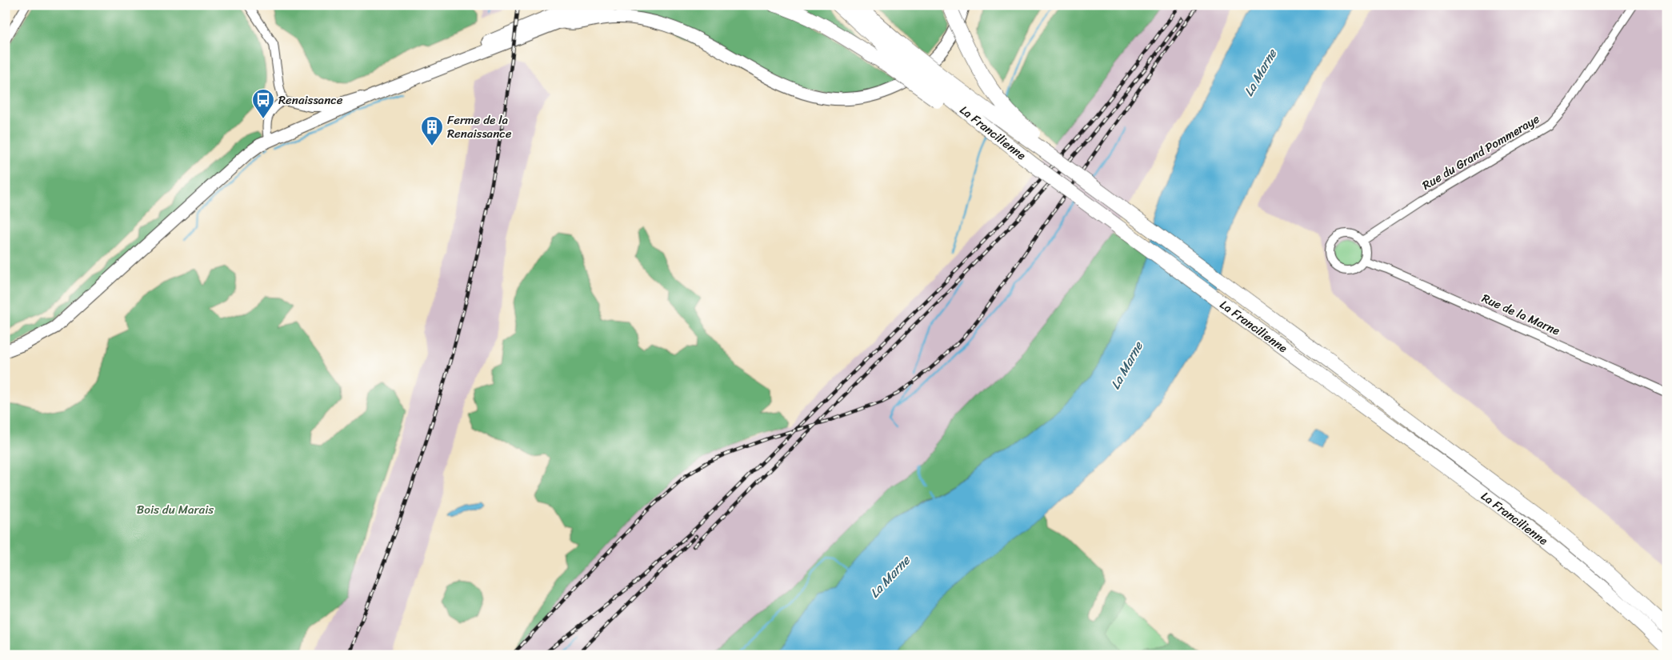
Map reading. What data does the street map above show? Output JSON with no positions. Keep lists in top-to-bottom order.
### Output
{
  "streets": {
    "highway": ["La Francilienne"],
    "street": ["Rue du Grand Pommeraye", "Rue de la Marne"]
  },
  "crossings": [
    ["Rue du Grand Pommeraye", "Rue de la Marne"]
  ],
  "water": ["La Marne"],
  "parks": ["Bois du Marais"],
  "places": {
    "bus stop": ["Renaissance"],
    "building": ["Ferme de la Renaissance"]
  }
}
